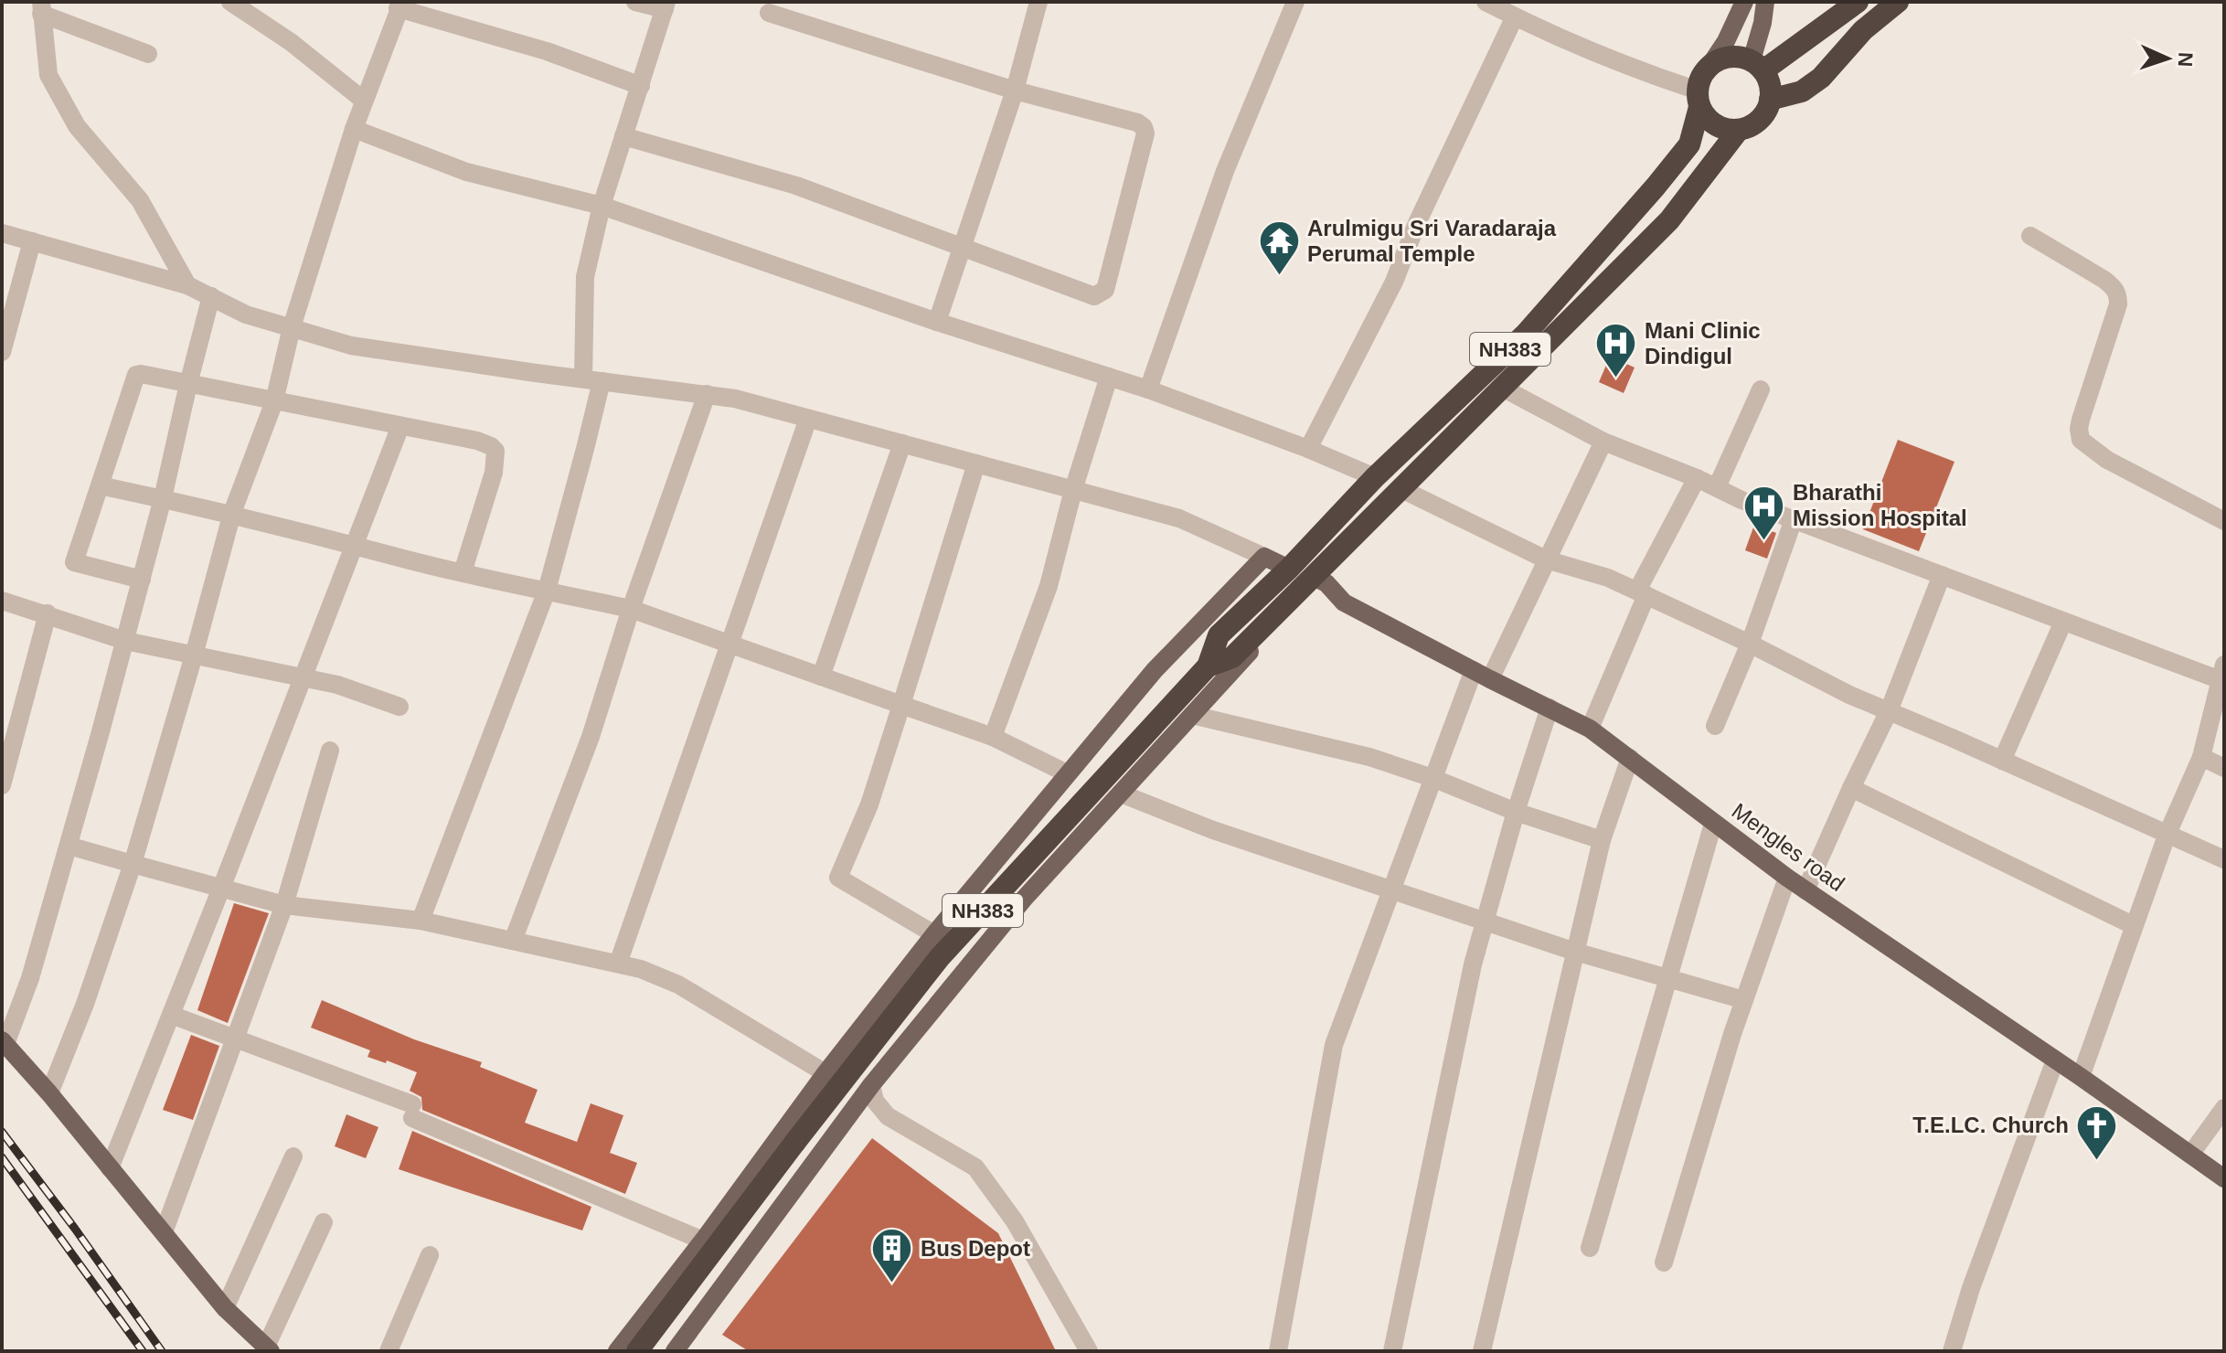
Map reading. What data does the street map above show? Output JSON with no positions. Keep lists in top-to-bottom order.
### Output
{
  "streets": {
    "highway": ["NH383"],
    "main road": ["Mengles road"]
  },
  "crossings": [
    ["NH383", "Mengles road"]
  ],
  "places": {
    "temple": ["Arulmigu Sri Varadaraja Perumal Temple"],
    "hospital": ["Mani Clinic Dindigul", "Bharathi Mission Hospital"],
    "church": ["T.E.LC. Church"],
    "building": ["Bus Depot"]
  },
  "north": "right"
}
